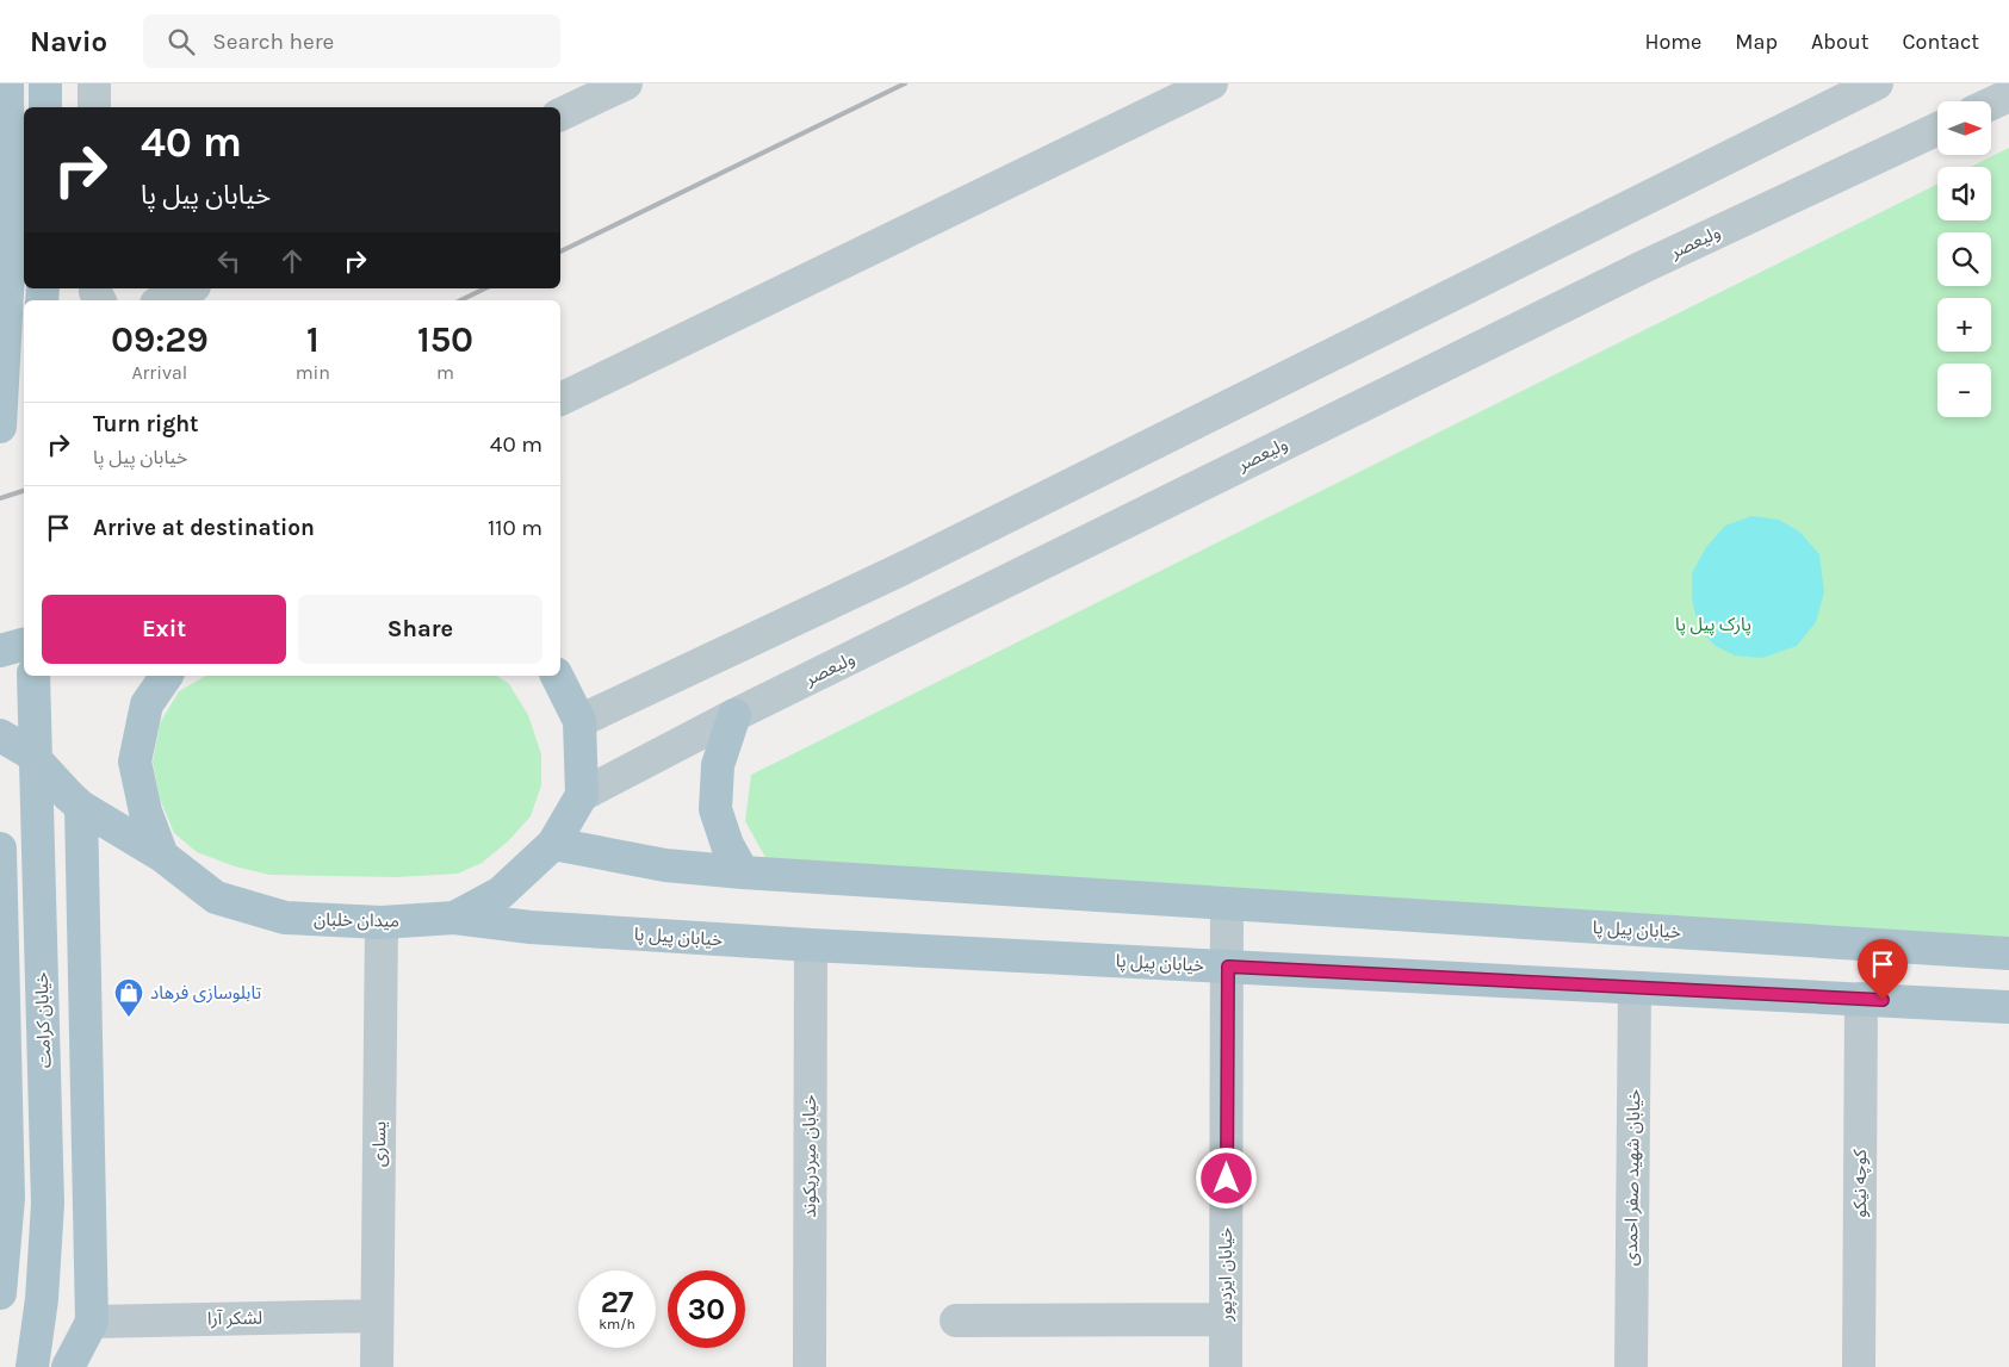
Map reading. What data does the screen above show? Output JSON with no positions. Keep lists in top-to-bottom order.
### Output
{
  "streets": {
    "main road": ["میدان خلبان", "خیابان پیل پا", "خیابان کرامت"],
    "street": [
      "ولیعصر",
      "یساری",
      "خیابان میردریکوند",
      "خیابان شهید صفر احمدی",
      "کوچه نیکو",
      "خیابان ایزدپور",
      "لشکر آرا"
    ]
  },
  "crossings": [
    ["ولیعصر", "میدان خلبان"],
    ["میدان خلبان", "خیابان پیل پا"],
    ["میدان خلبان", "یساری"],
    ["خیابان پیل پا", "خیابان میردریکوند"],
    ["خیابان پیل پا", "خیابان شهید صفر احمدی"],
    ["خیابان پیل پا", "کوچه نیکو"],
    ["خیابان پیل پا", "خیابان ایزدپور"],
    ["یساری", "لشکر آرا"]
  ],
  "parks": ["پارک پیل پا"],
  "places": {
    "shop": ["تابلوسازی فرهاد"]
  },
  "north": "right",
  "page": {
    "header": "Navio",
    "search": "Search here",
    "nav": [
      "Home",
      "Map",
      "About",
      "Contact"
    ],
    "map_buttons": ["+", "−"],
    "turn": ["40 m", "خیابان پیل پا"],
    "eta": [
      "09:29",
      "Arrival",
      "1",
      "min",
      "150",
      "m"
    ],
    "list": [
      {
        "name": "Turn right",
        "note": "خیابان پیل پا",
        "value": "40 m"
      },
      {
        "name": "Arrive at destination",
        "value": "110 m"
      }
    ],
    "buttons": ["Exit", "Share"],
    "speed": "27 km/h",
    "limit": "30"
  }
}
